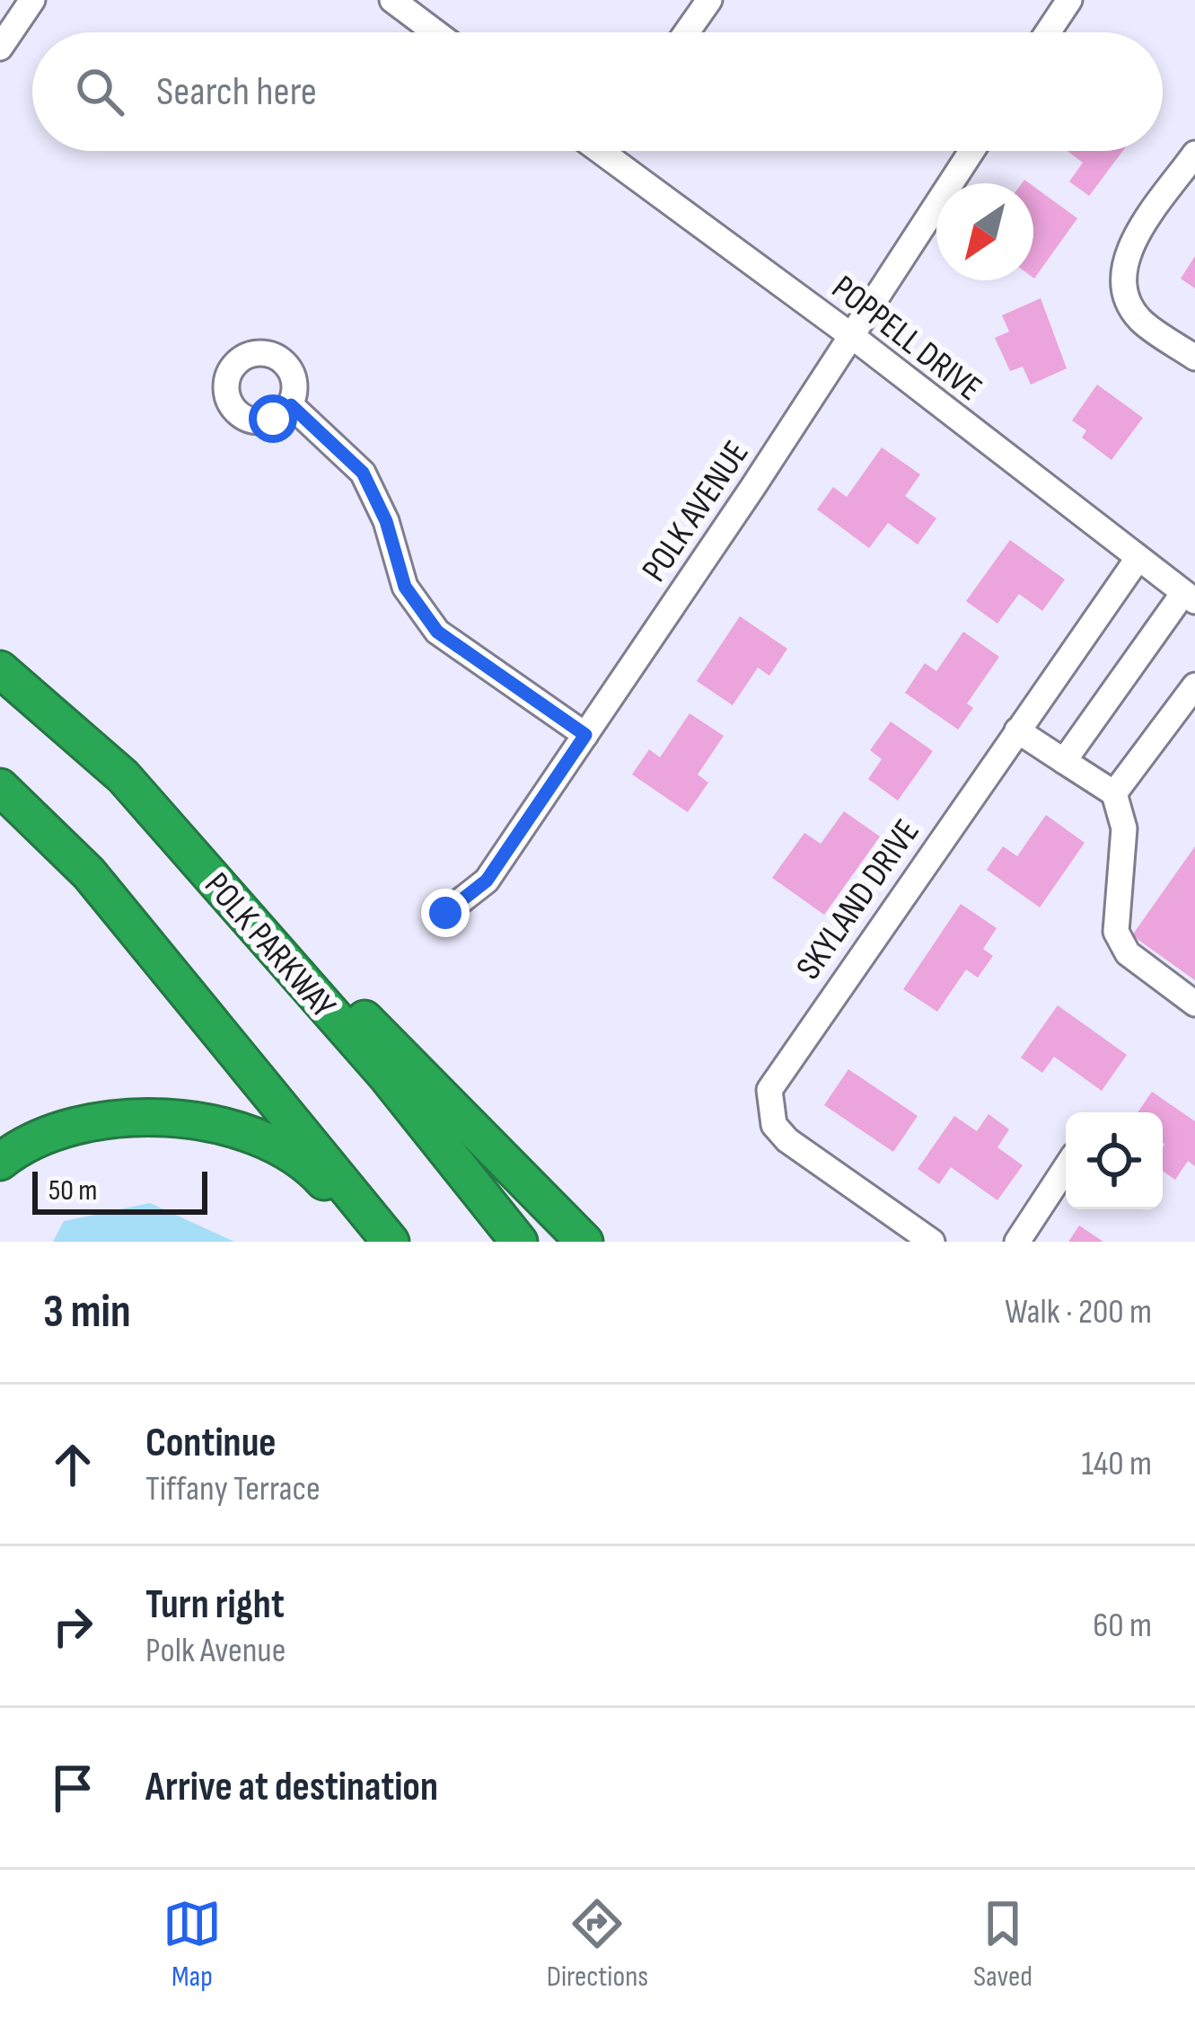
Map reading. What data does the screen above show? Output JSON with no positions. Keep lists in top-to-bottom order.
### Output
{
  "streets": {
    "highway": ["POLK PARKWAY"],
    "street": ["POPPELL DRIVE", "POLK AVENUE", "SKYLAND DRIVE"]
  },
  "crossings": [
    ["POPPELL DRIVE", "POLK AVENUE"],
    ["POPPELL DRIVE", "SKYLAND DRIVE"]
  ],
  "scale_bar": "50 m",
  "north": "bottom left",
  "page": {
    "search": "Search here",
    "scale": "50 m",
    "heading": ["3 min", "Walk · 200 m"],
    "list": [
      ["Continue", "Tiffany Terrace", "140 m"],
      ["Turn right", "Polk Avenue", "60 m"],
      "Arrive at destination"
    ],
    "nav": ["Map", "Directions", "Saved"]
  }
}
